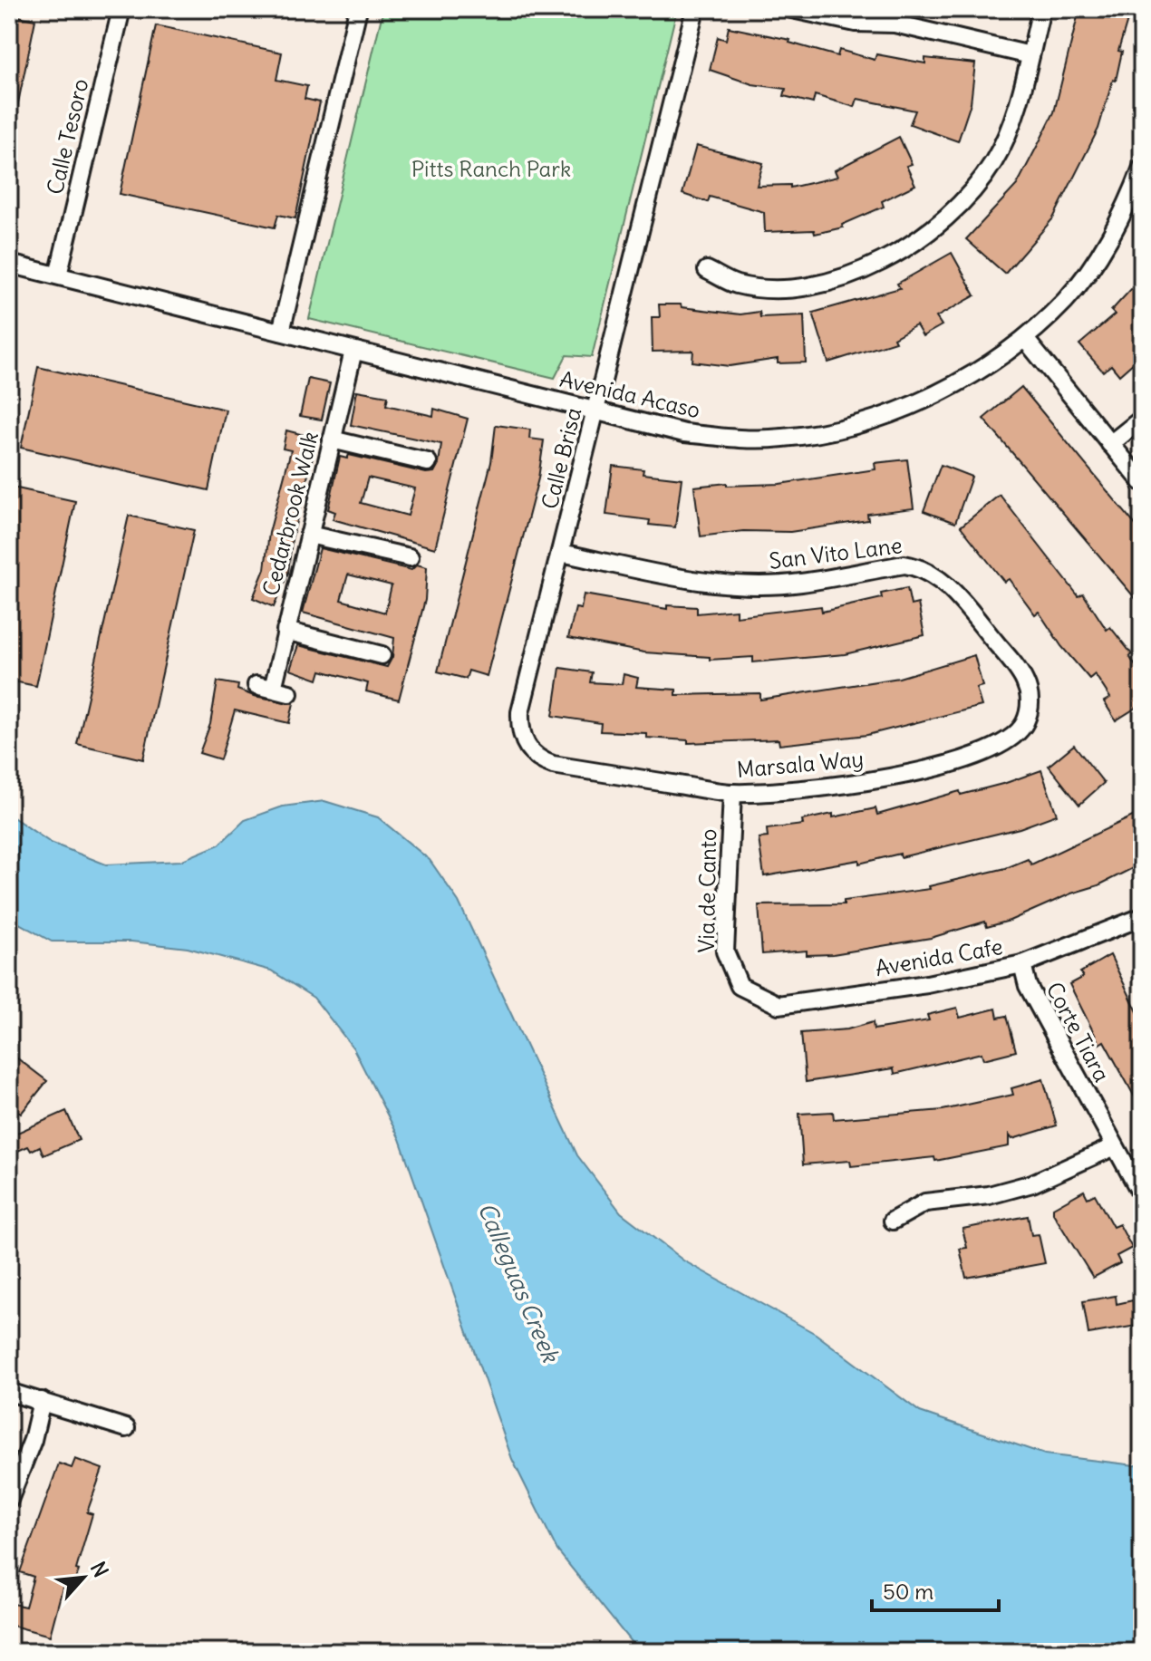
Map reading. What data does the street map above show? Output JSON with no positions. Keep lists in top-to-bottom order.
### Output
{
  "streets": {
    "street": [
      "Calle Tesoro",
      "Avenida Acaso",
      "Calle Brisa",
      "Cedarbrook Walk",
      "San Vito Lane",
      "Marsala Way",
      "Via de Canto",
      "Avenida Cafe",
      "Corte Tiara"
    ]
  },
  "crossings": [
    ["Calle Tesoro", "Avenida Acaso"],
    ["Avenida Acaso", "Calle Brisa"],
    ["Avenida Acaso", "Cedarbrook Walk"],
    ["Calle Brisa", "San Vito Lane"],
    ["Calle Brisa", "Marsala Way"],
    ["San Vito Lane", "Marsala Way"],
    ["Marsala Way", "Via de Canto"],
    ["Via de Canto", "Avenida Cafe"],
    ["Avenida Cafe", "Corte Tiara"]
  ],
  "water": ["Calleguas Creek"],
  "parks": ["Pitts Ranch Park"],
  "scale_bar": "50 m",
  "north": "top right"
}
